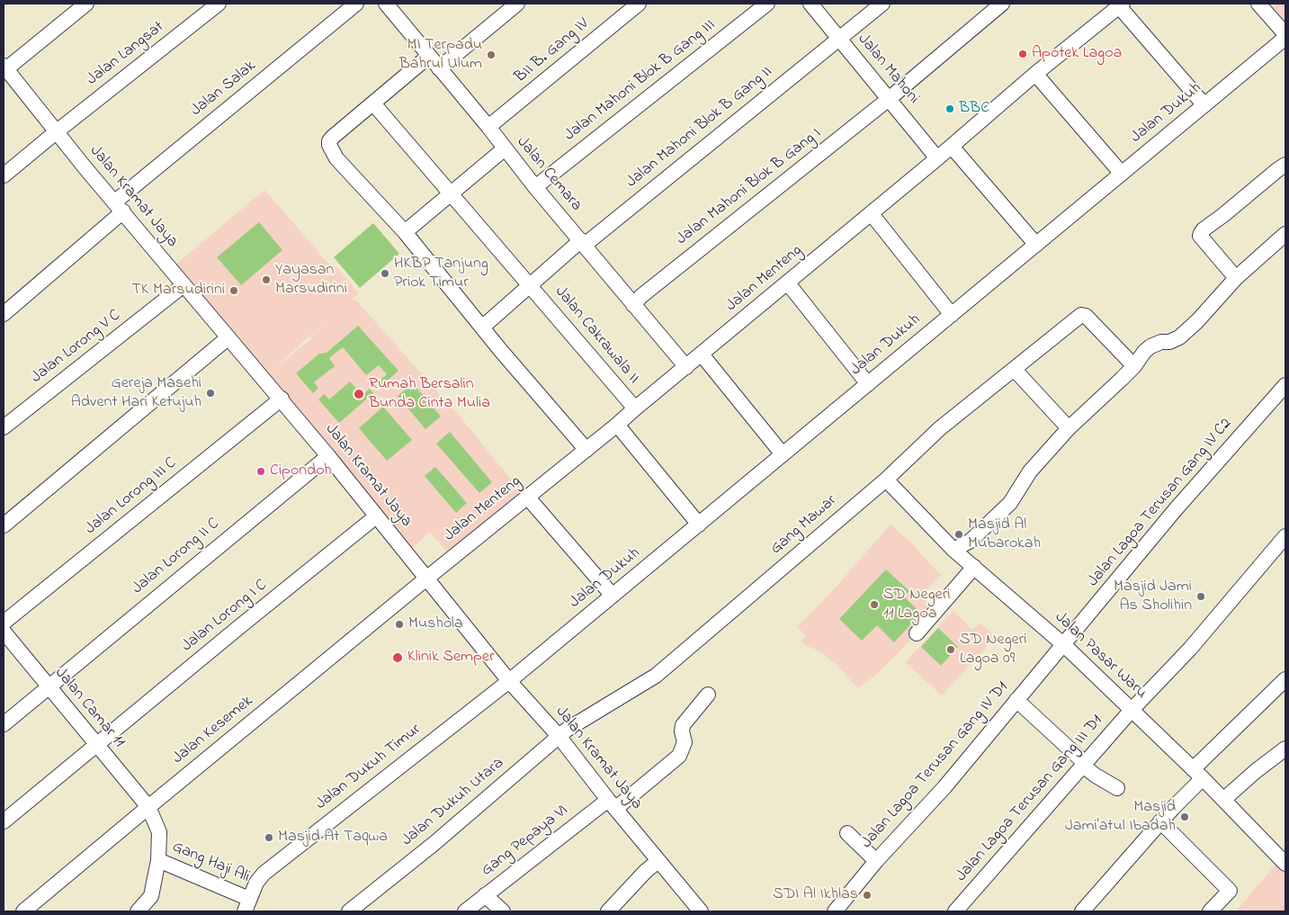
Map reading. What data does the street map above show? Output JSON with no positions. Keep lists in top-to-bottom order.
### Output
{
  "streets": {
    "street": [
      "BII B. Gang IV",
      "Jalan Langsat",
      "Jalan Mahoni",
      "Jalan Mahoni Blok B Gang III",
      "Jalan Salak",
      "Jalan Dukuh",
      "Jalan Mahoni Blok B Gang II",
      "Jalan Cemara",
      "Jalan Mahoni Blok B Gang I",
      "Jalan Kramat Jaya",
      "Jalan Menteng",
      "Jalan Cakrawala II",
      "Jalan Lorong V C",
      "Jalan Lorong III C",
      "Jalan Lagoa Terusan Gang IV C2",
      "Gang Mawar",
      "Jalan Lorong II C",
      "Jalan Lorong I C",
      "Jalan Pasar Waru",
      "Jalan Camar 11",
      "Jalan Kesemek",
      "Jalan Lagoa Terusan Gang IV D1",
      "Jalan Dukuh Timur",
      "Jalan Lagoa Terusan Gang III D1",
      "Jalan Dukuh Utara",
      "Gang Pepaya VI",
      "Gang Haji Ali"
    ]
  },
  "crossings": [
    ["BII B. Gang IV", "Jalan Cemara"],
    ["Jalan Langsat", "Jalan Kramat Jaya"],
    ["Jalan Mahoni", "Jalan Mahoni Blok B Gang II"],
    ["Jalan Mahoni", "Jalan Mahoni Blok B Gang I"],
    ["Jalan Mahoni", "Jalan Menteng"],
    ["Jalan Mahoni Blok B Gang III", "Jalan Cemara"],
    ["Jalan Salak", "Jalan Kramat Jaya"],
    ["Jalan Dukuh", "Jalan Kramat Jaya"],
    ["Jalan Dukuh", "Jalan Dukuh Timur"],
    ["Jalan Mahoni Blok B Gang II", "Jalan Cemara"],
    ["Jalan Mahoni Blok B Gang II", "Jalan Cakrawala II"],
    ["Jalan Cemara", "Jalan Mahoni Blok B Gang I"],
    ["Jalan Cemara", "Jalan Menteng"],
    ["Jalan Cemara", "Jalan Cakrawala II"],
    ["Jalan Kramat Jaya", "Jalan Menteng"],
    ["Jalan Kramat Jaya", "Jalan Lorong V C"],
    ["Jalan Kramat Jaya", "Jalan Lorong III C"],
    ["Jalan Kramat Jaya", "Gang Mawar"],
    ["Jalan Kramat Jaya", "Jalan Lorong II C"],
    ["Jalan Kramat Jaya", "Jalan Lorong I C"],
    ["Jalan Kramat Jaya", "Jalan Kesemek"],
    ["Jalan Kramat Jaya", "Jalan Dukuh Timur"],
    ["Jalan Kramat Jaya", "Jalan Dukuh Utara"],
    ["Jalan Kramat Jaya", "Gang Pepaya VI"],
    ["Jalan Menteng", "Jalan Cakrawala II"],
    ["Jalan Menteng", "Jalan Kesemek"],
    ["Jalan Lagoa Terusan Gang IV C2", "Jalan Pasar Waru"],
    ["Jalan Lagoa Terusan Gang IV C2", "Jalan Lagoa Terusan Gang IV D1"],
    ["Gang Mawar", "Jalan Pasar Waru"],
    ["Gang Mawar", "Jalan Dukuh Utara"],
    ["Jalan Lorong II C", "Jalan Camar 11"],
    ["Jalan Lorong I C", "Jalan Camar 11"],
    ["Jalan Pasar Waru", "Jalan Lagoa Terusan Gang IV D1"],
    ["Jalan Pasar Waru", "Jalan Lagoa Terusan Gang III D1"],
    ["Jalan Camar 11", "Jalan Kesemek"],
    ["Jalan Camar 11", "Gang Haji Ali"],
    ["Jalan Dukuh Timur", "Gang Haji Ali"]
  ],
  "places": [
    "Apotek Lagoa",
    "MI Terpadu Bahrul Ulum",
    "BBC",
    "HKBP Tanjung Priok Timur",
    "Yayasan Marsudirini",
    "TK Marsudirini",
    "Gereja Masehi Advent Hari Ketujuh",
    "Rumah Bersalin Bunda Cinta Mulia",
    "Cipondoh",
    "Masjid Al Mubarokah",
    "Masjid Jami As Sholihin",
    "SD Negeri 11 Lagoa",
    "Mushola",
    "SD Negeri Lagoa 09",
    "Klinik Semper",
    "Masjid Jami'atul Ibadah",
    "Masjid At Taqwa",
    "SDI Al Ikhlas"
  ]
}
